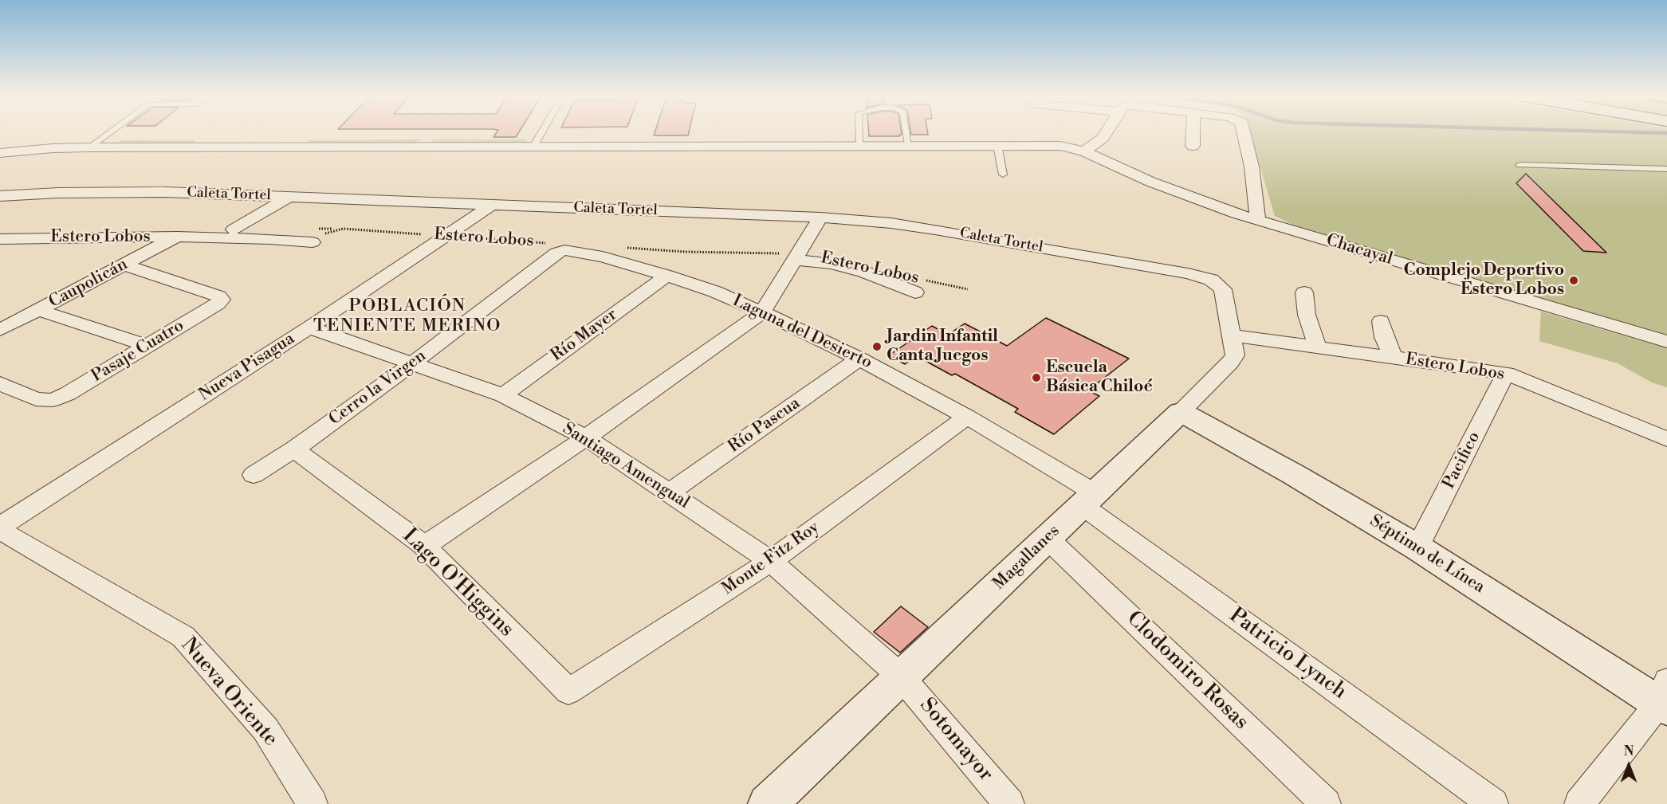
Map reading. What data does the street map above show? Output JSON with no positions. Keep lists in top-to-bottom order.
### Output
{
  "streets": {
    "street": [
      "Caleta Tortel",
      "Estero Lobos",
      "Chacayal",
      "Caupolicán",
      "Laguna del Desierto",
      "Río Mayer",
      "Pasaje Cuatro",
      "Nueva Pisagua",
      "Cerro la Virgen",
      "Río Pascua",
      "Pacifico",
      "Santiago Amengual",
      "Séptimo de Línea",
      "Magallanes",
      "Monte Fitz Roy",
      "Lago O'Higgins",
      "Patricio Lynch",
      "Clodomiro Rosas",
      "Nueva Oriente",
      "Sotomayor"
    ]
  },
  "crossings": [
    ["Caleta Tortel", "Nueva Pisagua"],
    ["Caleta Tortel", "Magallanes"],
    ["Estero Lobos", "Caupolicán"],
    ["Estero Lobos", "Nueva Pisagua"],
    ["Estero Lobos", "Pacifico"],
    ["Estero Lobos", "Magallanes"],
    ["Caupolicán", "Pasaje Cuatro"],
    ["Laguna del Desierto", "Río Mayer"],
    ["Laguna del Desierto", "Cerro la Virgen"],
    ["Laguna del Desierto", "Río Pascua"],
    ["Laguna del Desierto", "Magallanes"],
    ["Laguna del Desierto", "Monte Fitz Roy"],
    ["Laguna del Desierto", "Patricio Lynch"],
    ["Río Mayer", "Santiago Amengual"],
    ["Nueva Pisagua", "Santiago Amengual"],
    ["Nueva Pisagua", "Nueva Oriente"],
    ["Cerro la Virgen", "Santiago Amengual"],
    ["Cerro la Virgen", "Lago O'Higgins"],
    ["Río Pascua", "Santiago Amengual"],
    ["Pacifico", "Séptimo de Línea"],
    ["Santiago Amengual", "Magallanes"],
    ["Santiago Amengual", "Monte Fitz Roy"],
    ["Santiago Amengual", "Sotomayor"],
    ["Séptimo de Línea", "Magallanes"],
    ["Magallanes", "Patricio Lynch"],
    ["Magallanes", "Clodomiro Rosas"],
    ["Magallanes", "Sotomayor"],
    ["Monte Fitz Roy", "Lago O'Higgins"]
  ],
  "districts": ["POBLACIÓN TENIENTE MERINO"],
  "places": ["Complejo Deportivo Estero Lobos", "Jardin Infantil Canta Juegos", "Escuela Básica Chiloé"],
  "north": "top"
}
